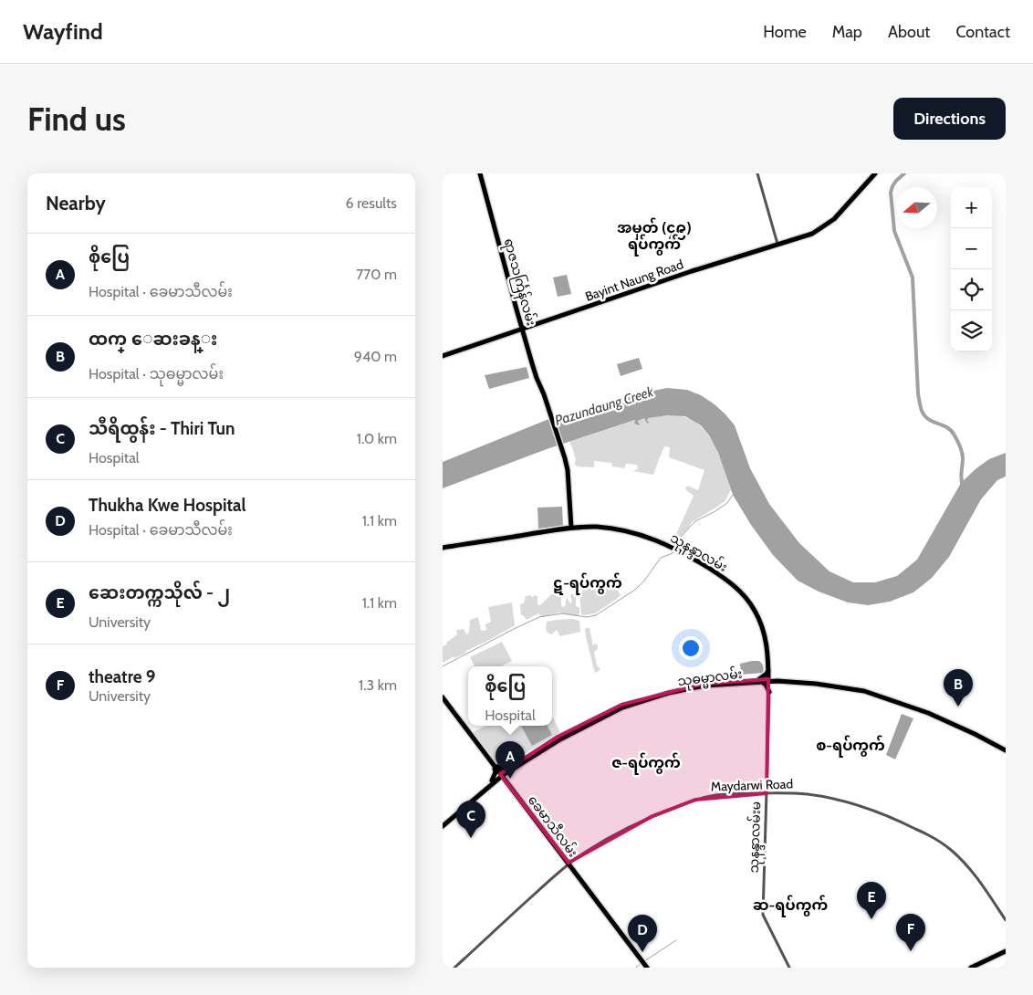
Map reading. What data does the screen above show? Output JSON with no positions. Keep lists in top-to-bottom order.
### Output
{
  "streets": {
    "main road": [
      "Bayint Naung Road",
      "ရာဇသင်္ကြန်လမ်း",
      "သုနန္ဒာလမ်း",
      "သုဓမ္မာလမ်း",
      "ခေမာသီလမ်း"
    ],
    "street": ["Maydarwi Road", "သုနန္ဒာလမ်းမ"]
  },
  "crossings": [
    ["Bayint Naung Road", "ရာဇသင်္ကြန်လမ်း"],
    ["ရာဇသင်္ကြန်လမ်း", "သုနန္ဒာလမ်း"],
    ["သုနန္ဒာလမ်း", "သုဓမ္မာလမ်း"],
    ["သုနန္ဒာလမ်း", "သုနန္ဒာလမ်းမ"],
    ["သုဓမ္မာလမ်း", "ခေမာသီလမ်း"],
    ["သုဓမ္မာလမ်း", "သုနန္ဒာလမ်းမ"],
    ["Maydarwi Road", "ခေမာသီလမ်း"],
    ["Maydarwi Road", "သုနန္ဒာလမ်းမ"]
  ],
  "districts": [
    "အမှတ် (၄၉) ရပ်ကွက်",
    "ဋ-ရပ်ကွက်",
    "စ-ရပ်ကွက်",
    "ဇ-ရပ်ကွက်",
    "ဆ-ရပ်ကွက်"
  ],
  "water": ["Pazundaung Creek"],
  "north": "left",
  "page": {
    "header": "Wayfind",
    "nav": [
      "Home",
      "Map",
      "About",
      "Contact"
    ],
    "buttons": "Directions",
    "title": "Find us",
    "heading": ["Nearby", "6 results"],
    "map_buttons": ["+", "−"],
    "list": [
      {
        "mark": "A",
        "name": "စိုပြေ",
        "note": "Hospital · ခေမာသီလမ်း",
        "value": "770 m"
      },
      {
        "mark": "B",
        "name": "ထက္ ေဆးခန္း",
        "note": "Hospital · သုဓမ္မာလမ်း",
        "value": "940 m"
      },
      {
        "mark": "C",
        "name": "သီရိထွန်း - Thiri Tun",
        "note": "Hospital",
        "value": "1.0 km"
      },
      {
        "mark": "D",
        "name": "Thukha Kwe Hospital",
        "note": "Hospital · ခေမာသီလမ်း",
        "value": "1.1 km"
      },
      {
        "mark": "E",
        "name": "ဆေးတက္ကသိုလ် - ၂",
        "note": "University",
        "value": "1.1 km"
      },
      {
        "mark": "F",
        "name": "theatre 9",
        "note": "University",
        "value": "1.3 km"
      }
    ],
    "popup": ["စိုပြေ", "Hospital"],
    "pins": [
      "B",
      "A",
      "C",
      "E",
      "F",
      "D"
    ]
  }
}
